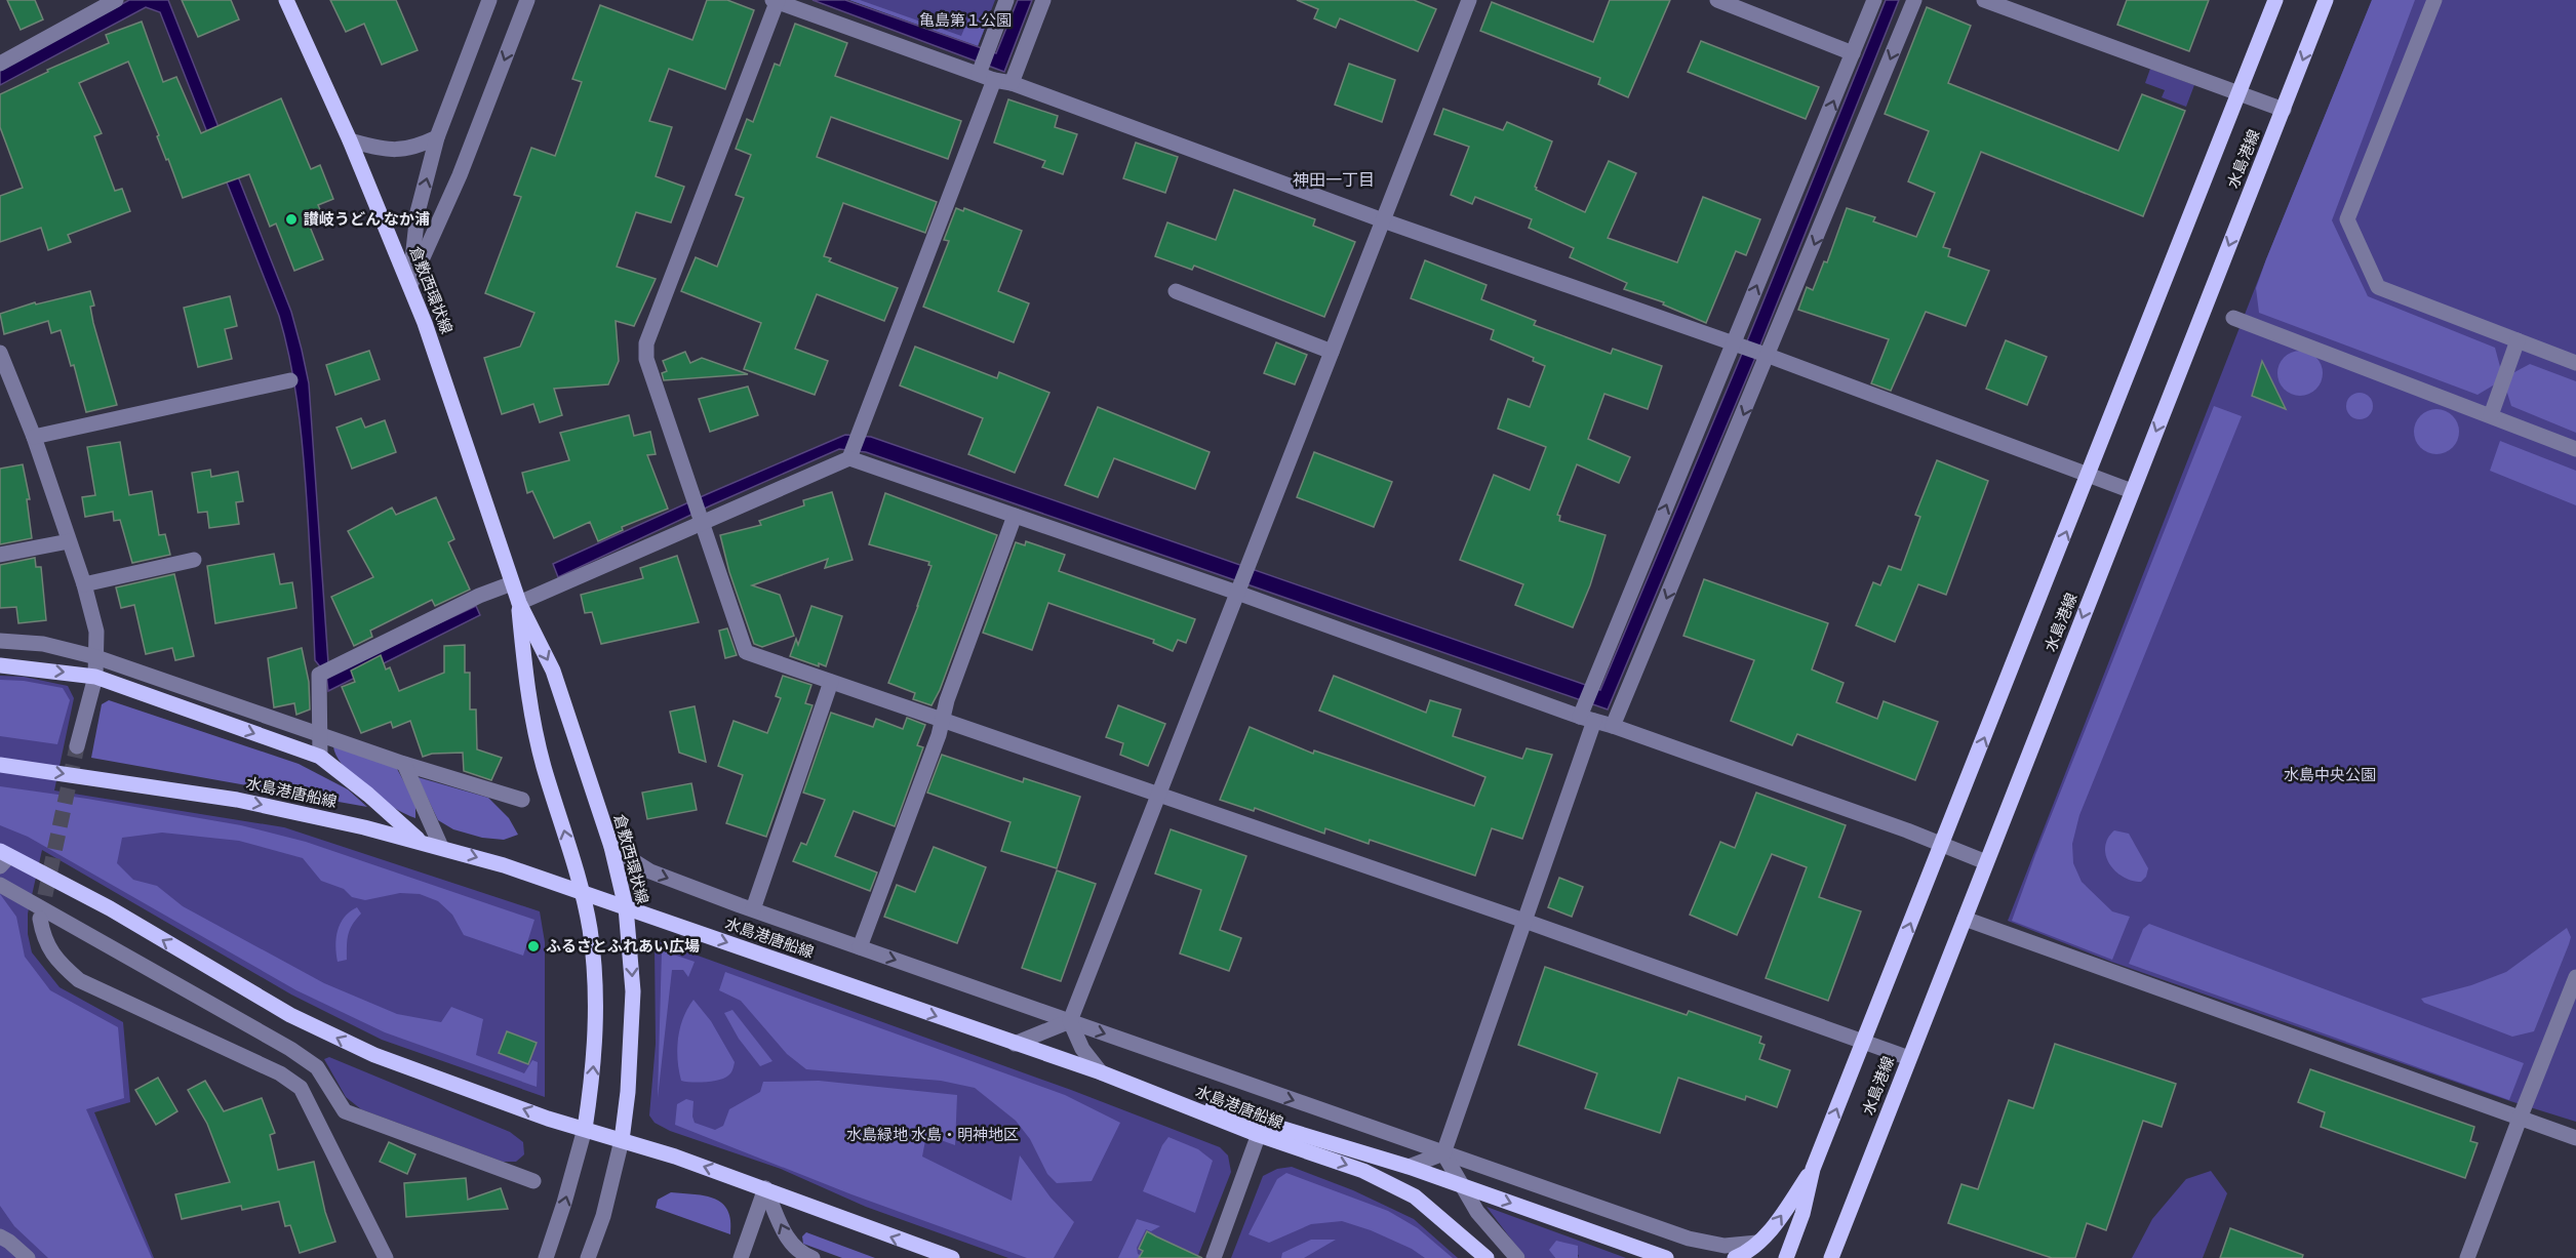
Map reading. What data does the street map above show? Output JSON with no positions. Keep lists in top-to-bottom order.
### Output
{
  "streets": {
    "main road": ["水島港線", "倉敷西環状線", "水島港唐船線"]
  },
  "crossings": [
    ["倉敷西環状線", "水島港唐船線"]
  ],
  "districts": ["神田一丁目"],
  "parks": ["亀島第１公園", "水島中央公園", "水島緑地 水島・明神地区"],
  "places": ["讃岐うどん なか浦", "ふるさとふれあい広場"]
}
